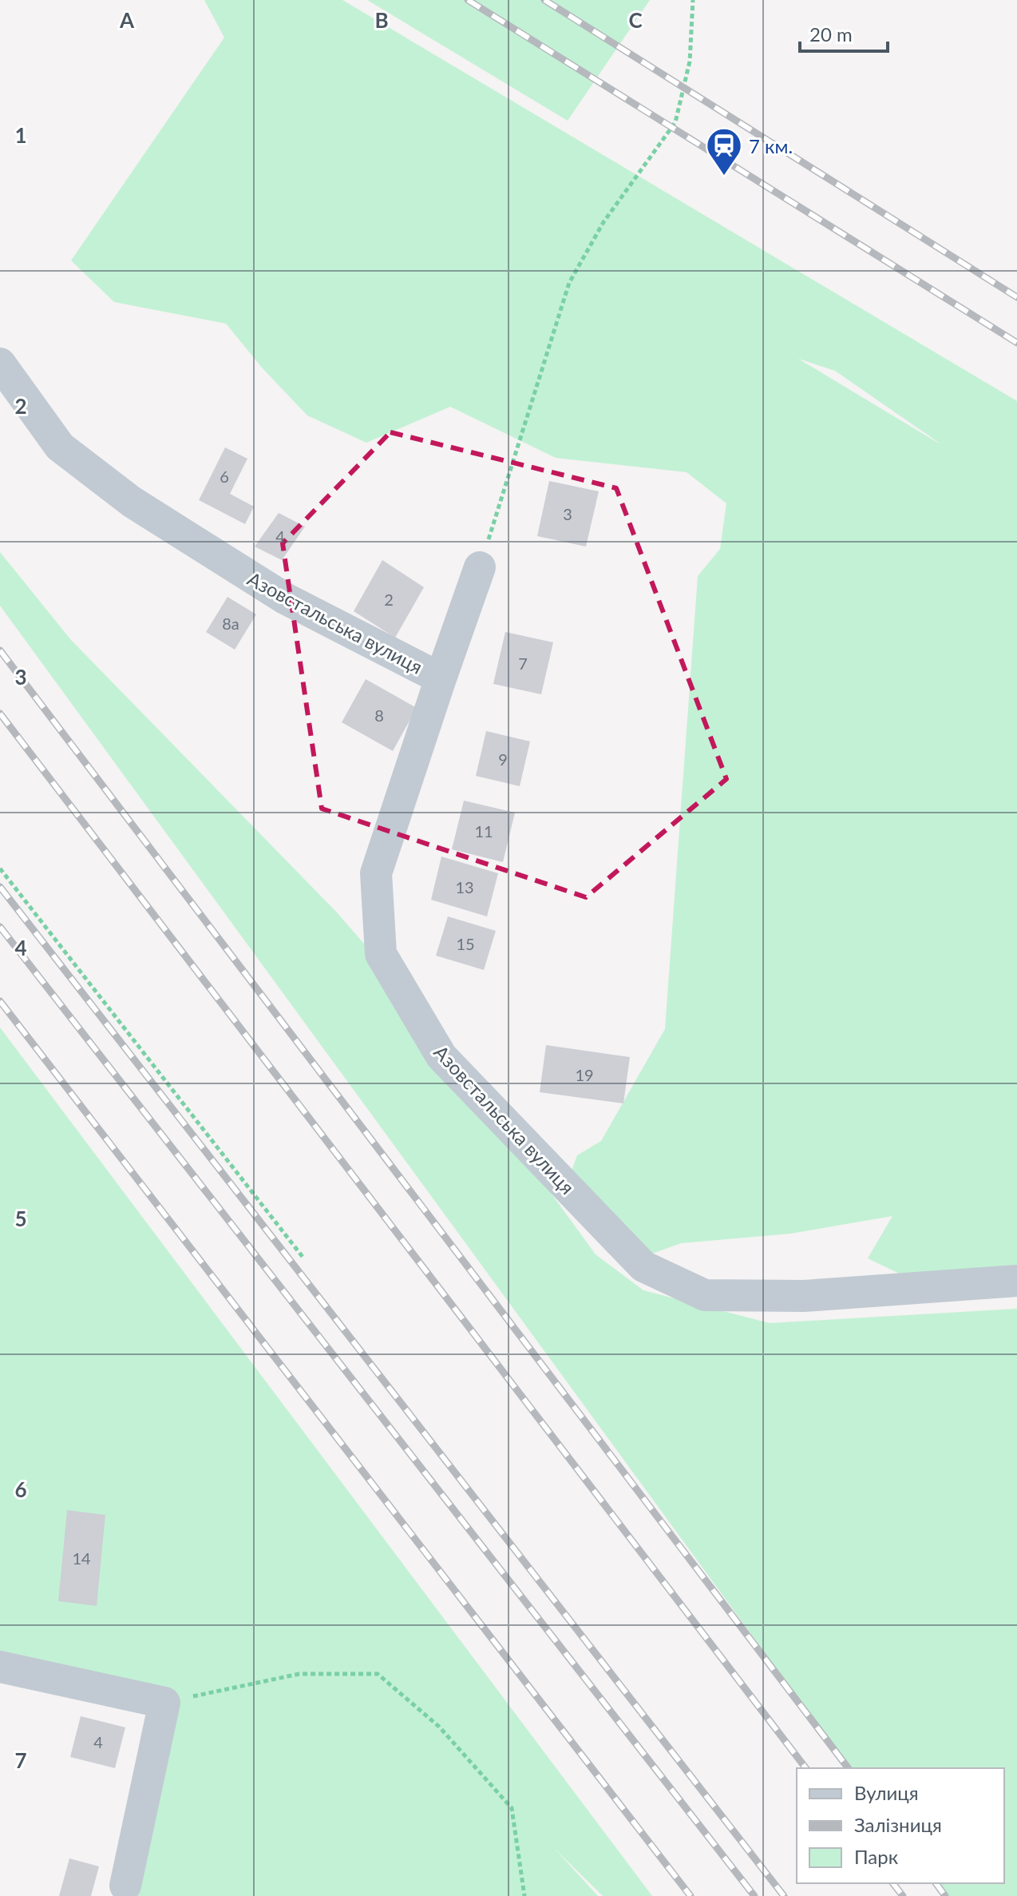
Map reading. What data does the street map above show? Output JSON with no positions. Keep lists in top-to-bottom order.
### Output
{
  "streets": {
    "street": ["Азовстальська вулиця"]
  },
  "places": {
    "station": ["7 км."]
  },
  "house_numbers": [
    "6",
    "3",
    "4",
    "2",
    "8а",
    "7",
    "8",
    "9",
    "11",
    "13",
    "15",
    "19",
    "14",
    "4"
  ],
  "legend": ["Вулиця", "Залізниця", "Парк"],
  "scale_bar": "20 m",
  "grid": {
    "columns": ["A", "B", "C"],
    "rows": [
      "1",
      "2",
      "3",
      "4",
      "5",
      "6",
      "7"
    ]
  }
}
